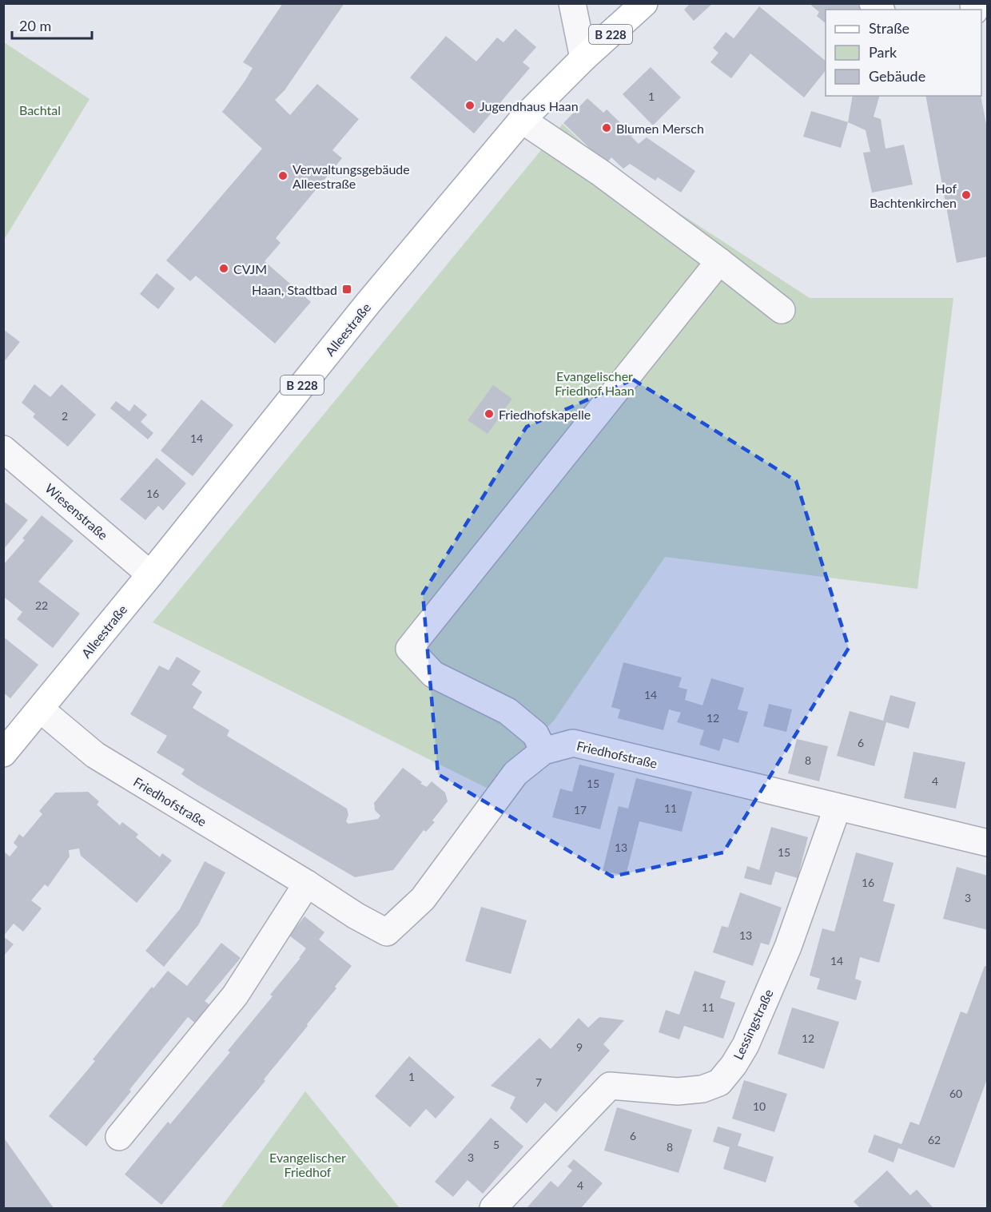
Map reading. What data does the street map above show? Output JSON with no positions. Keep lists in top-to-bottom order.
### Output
{
  "streets": {
    "main road": ["B 228", "Alleestraße"],
    "street": ["Wiesenstraße", "Friedhofstraße", "Lessingstraße"]
  },
  "crossings": [
    ["Alleestraße", "Wiesenstraße"],
    ["Alleestraße", "Friedhofstraße"],
    ["Friedhofstraße", "Lessingstraße"]
  ],
  "parks": ["Bachtal", "Evangelischer Friedhof Haan", "Evangelischer Friedhof"],
  "places": {
    "other": [
      "Jugendhaus Haan",
      "Blumen Mersch",
      "Verwaltungsgebäude Alleestraße",
      "Hof Bachtenkirchen",
      "CVJM",
      "Friedhofskapelle"
    ],
    "transit": ["Haan, Stadtbad"]
  },
  "house_numbers": [
    "1",
    "2",
    "14",
    "16",
    "22",
    "14",
    "12",
    "6",
    "8",
    "4",
    "15",
    "11",
    "17",
    "13",
    "15",
    "16",
    "3",
    "13",
    "14",
    "11",
    "12",
    "9",
    "1",
    "7",
    "60",
    "10",
    "6",
    "62",
    "5",
    "8",
    "3",
    "4"
  ],
  "legend": ["Straße", "Park", "Gebäude"],
  "scale_bar": "20 m"
}
